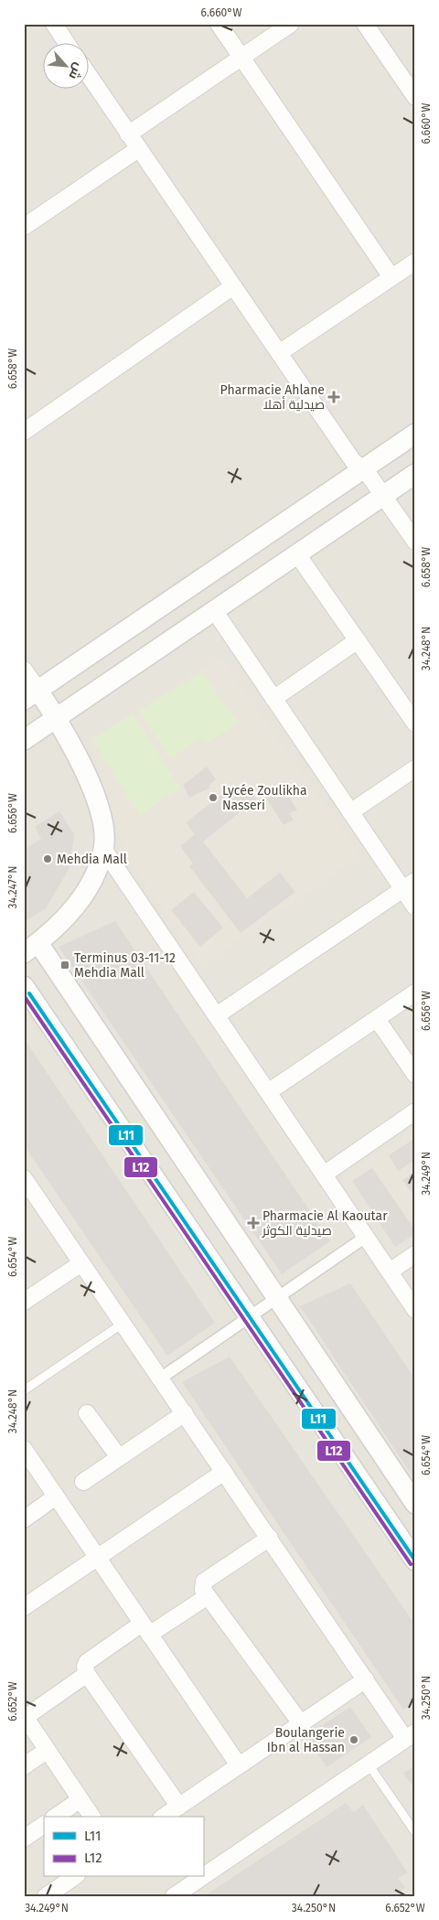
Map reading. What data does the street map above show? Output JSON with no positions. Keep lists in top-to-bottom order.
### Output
{
  "places": {
    "health": ["Pharmacie Ahlane صيدلية أهلا", "Pharmacie Al Kaoutar صيدلية الكوثر"],
    "other": ["Lycée Zoulikha Nasseri", "Mehdia Mall", "Boulangerie Ibn al Hassan"],
    "transit": ["Terminus 03-11-12 Mehdia Mall"]
  },
  "lines": ["transit line L11", "transit line L12"],
  "legend": ["L11", "L12"],
  "north": "bottom right",
  "coordinates": [
    "6.660°W",
    "6.658°W",
    "34.248°N",
    "6.656°W",
    "34.247°N",
    "34.249°N",
    "6.654°W",
    "34.250°N",
    "6.652°W"
  ]
}
